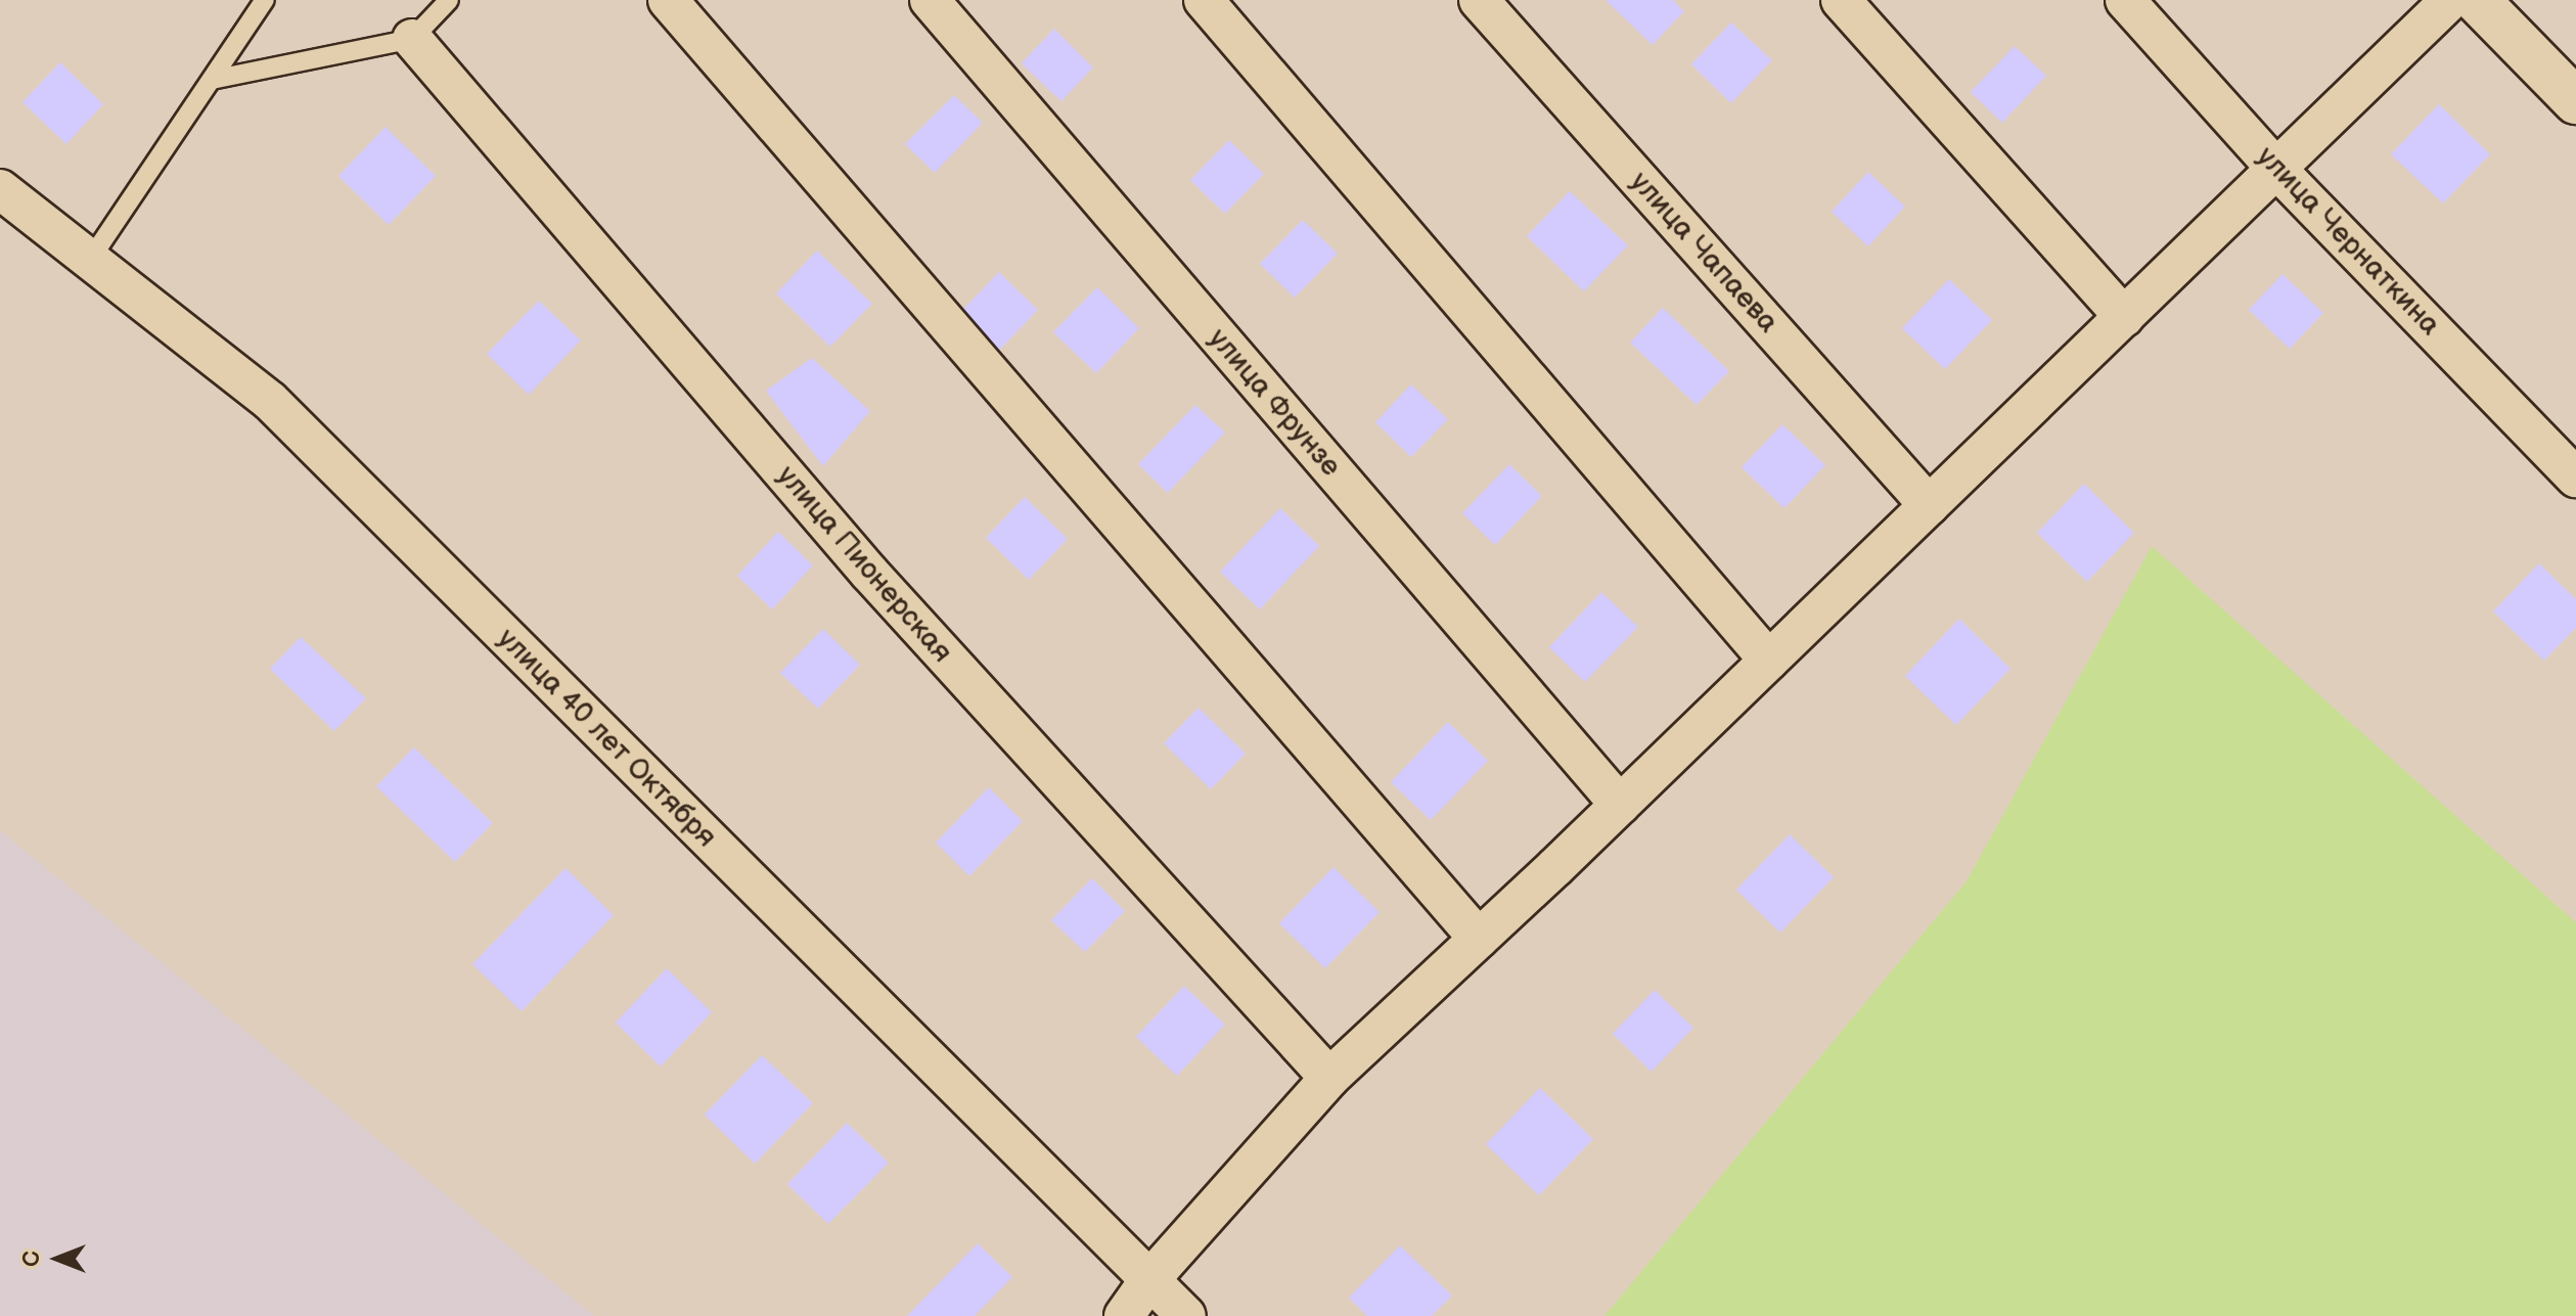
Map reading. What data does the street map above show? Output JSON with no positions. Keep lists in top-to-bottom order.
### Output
{
  "streets": {
    "street": [
      "улица Чернаткина",
      "улица Чапаева",
      "улица Фрунзе",
      "улица Пионерская",
      "улица 40 лет Октября"
    ]
  },
  "north": "left"
}
